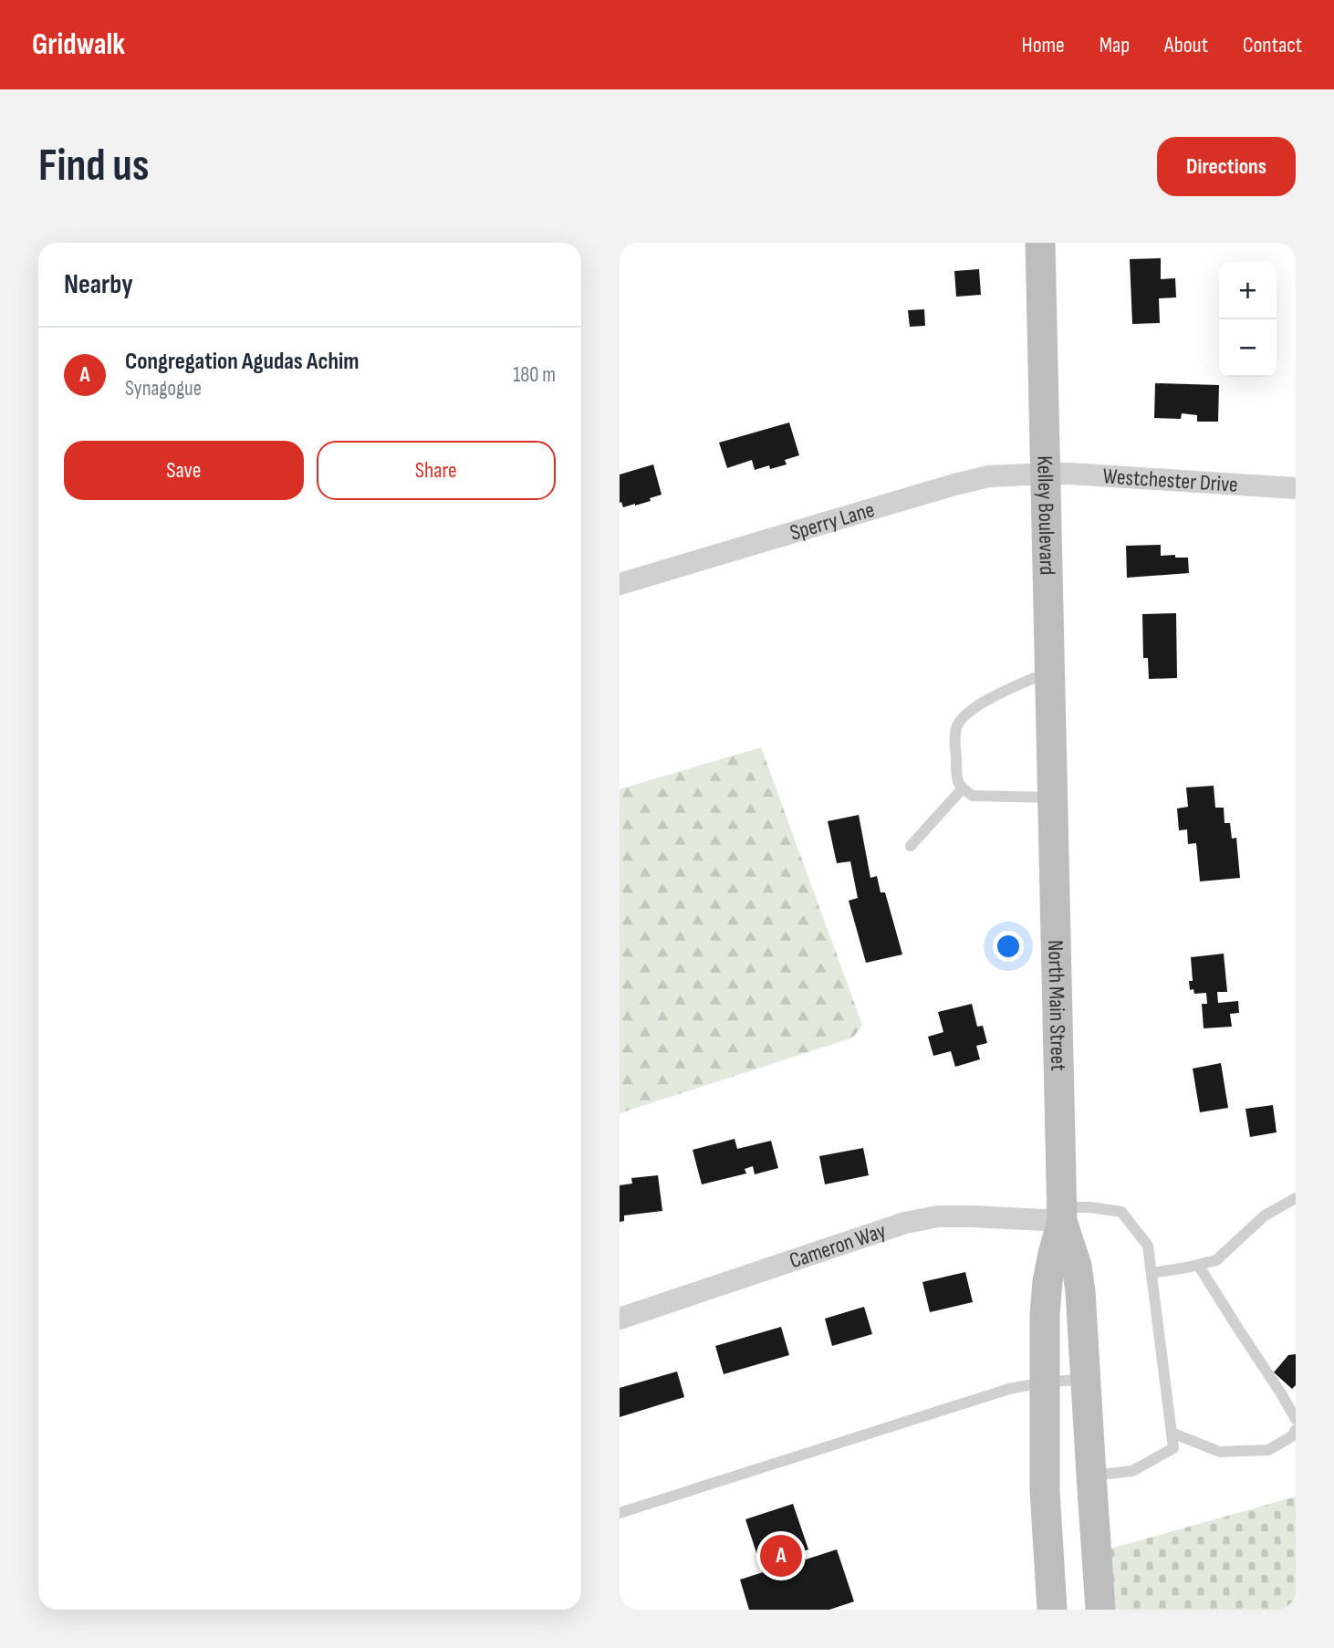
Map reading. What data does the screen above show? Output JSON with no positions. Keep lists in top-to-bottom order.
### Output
{
  "streets": {
    "main road": ["Kelley Boulevard", "North Main Street"],
    "street": ["Westchester Drive", "Sperry Lane", "Cameron Way"]
  },
  "crossings": [
    ["Westchester Drive", "Kelley Boulevard"],
    ["Westchester Drive", "Sperry Lane"],
    ["Kelley Boulevard", "Sperry Lane"],
    ["Kelley Boulevard", "North Main Street"],
    ["North Main Street", "Cameron Way"]
  ],
  "page": {
    "header": "Gridwalk",
    "nav": [
      "Home",
      "Map",
      "About",
      "Contact"
    ],
    "buttons": [
      "Directions",
      ["Save", "Share"]
    ],
    "title": "Find us",
    "heading": "Nearby",
    "map_buttons": ["+", "−"],
    "list": [
      {
        "mark": "A",
        "name": "Congregation Agudas Achim",
        "note": "Synagogue",
        "value": "180 m"
      }
    ],
    "pins": "A"
  }
}
